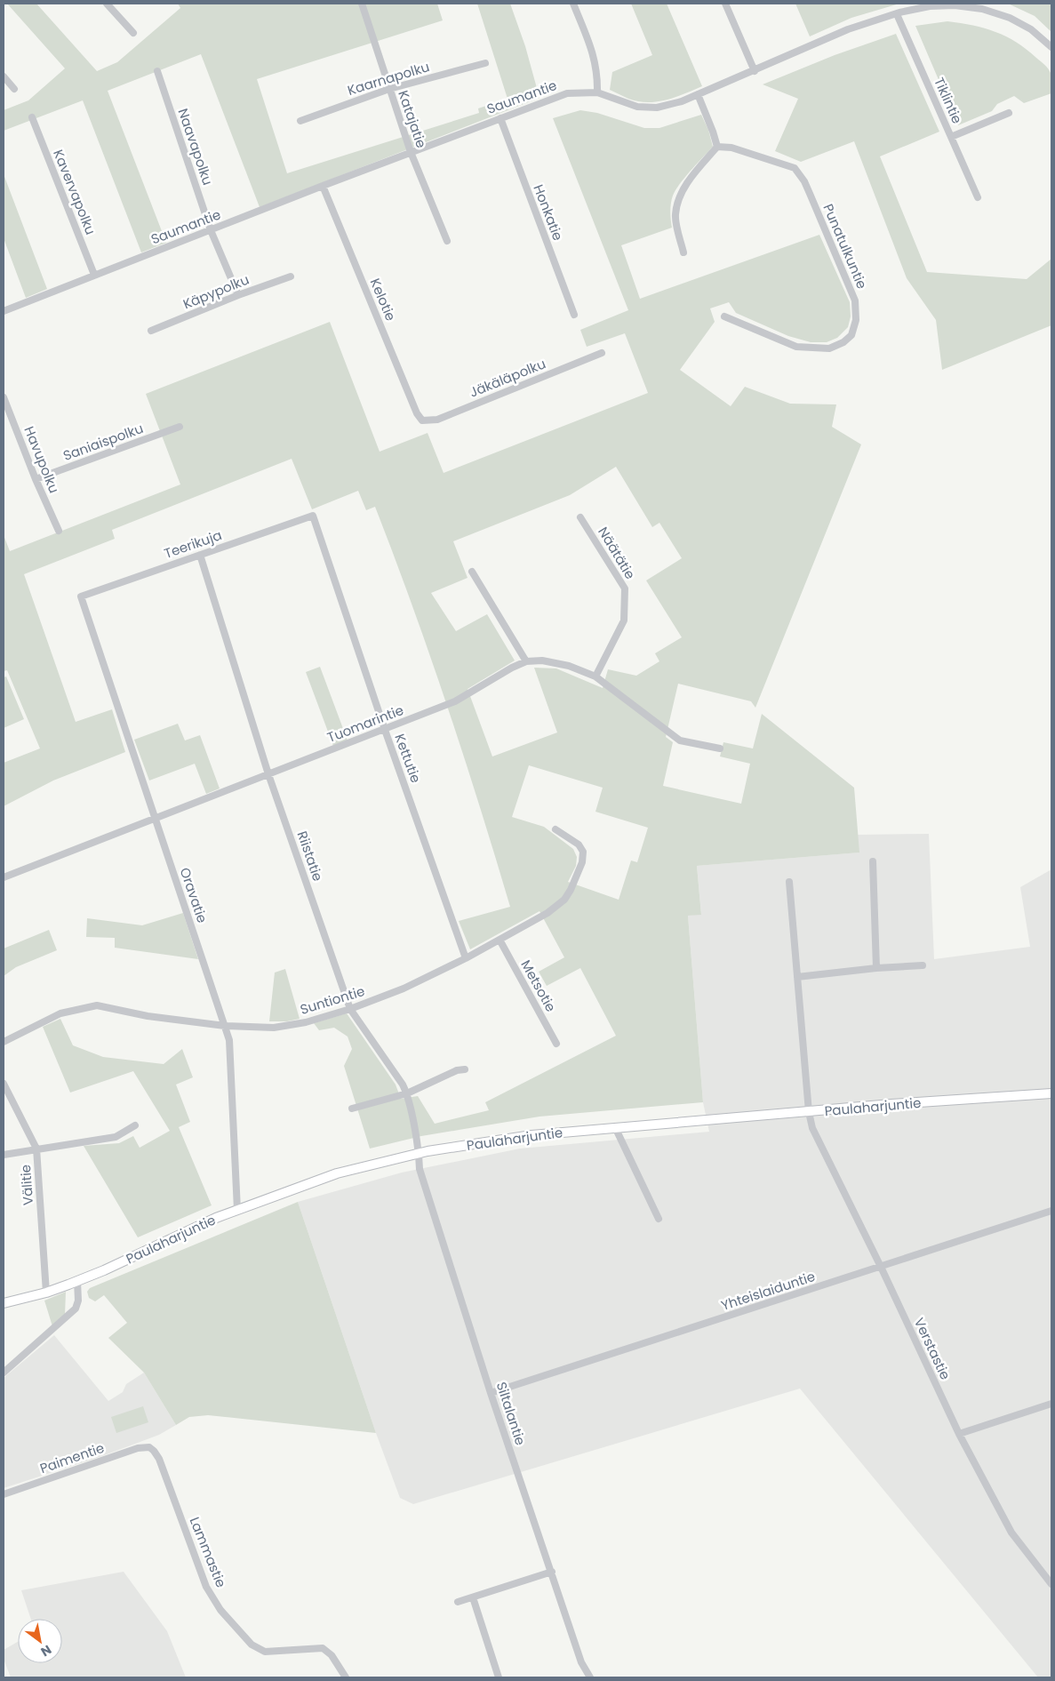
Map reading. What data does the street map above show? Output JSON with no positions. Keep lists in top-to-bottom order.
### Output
{
  "streets": {
    "main road": ["Paulaharjuntie"],
    "street": [
      "Kaarnapolku",
      "Saumantie",
      "Tiklintie",
      "Katajatie",
      "Naavapolku",
      "Kavervapolku",
      "Honkatie",
      "Punatulkuntie",
      "Käpypolku",
      "Kelotie",
      "Jäkäläpolku",
      "Saniaispolku",
      "Havupolku",
      "Teerikuja",
      "Näätätie",
      "Tuomarintie",
      "Kettutie",
      "Riistatie",
      "Oravatie",
      "Metsotie",
      "Suntiontie",
      "Välitie",
      "Yhteislaiduntie",
      "Verstastie",
      "Siltalantie",
      "Paimentie",
      "Lammastie"
    ]
  },
  "crossings": [
    ["Kaarnapolku", "Katajatie"],
    ["Saumantie", "Tiklintie"],
    ["Saumantie", "Katajatie"],
    ["Saumantie", "Naavapolku"],
    ["Saumantie", "Kavervapolku"],
    ["Saumantie", "Honkatie"],
    ["Saumantie", "Kelotie"],
    ["Naavapolku", "Käpypolku"],
    ["Kelotie", "Jäkäläpolku"],
    ["Saniaispolku", "Havupolku"],
    ["Teerikuja", "Kettutie"],
    ["Teerikuja", "Riistatie"],
    ["Teerikuja", "Oravatie"],
    ["Näätätie", "Tuomarintie"],
    ["Tuomarintie", "Kettutie"],
    ["Tuomarintie", "Riistatie"],
    ["Tuomarintie", "Oravatie"],
    ["Kettutie", "Suntiontie"],
    ["Riistatie", "Suntiontie"],
    ["Riistatie", "Paulaharjuntie"],
    ["Riistatie", "Siltalantie"],
    ["Oravatie", "Suntiontie"],
    ["Oravatie", "Paulaharjuntie"],
    ["Metsotie", "Suntiontie"],
    ["Paulaharjuntie", "Välitie"],
    ["Paulaharjuntie", "Verstastie"],
    ["Paulaharjuntie", "Siltalantie"],
    ["Yhteislaiduntie", "Verstastie"],
    ["Yhteislaiduntie", "Siltalantie"],
    ["Paimentie", "Lammastie"]
  ],
  "north": "bottom right"
}
